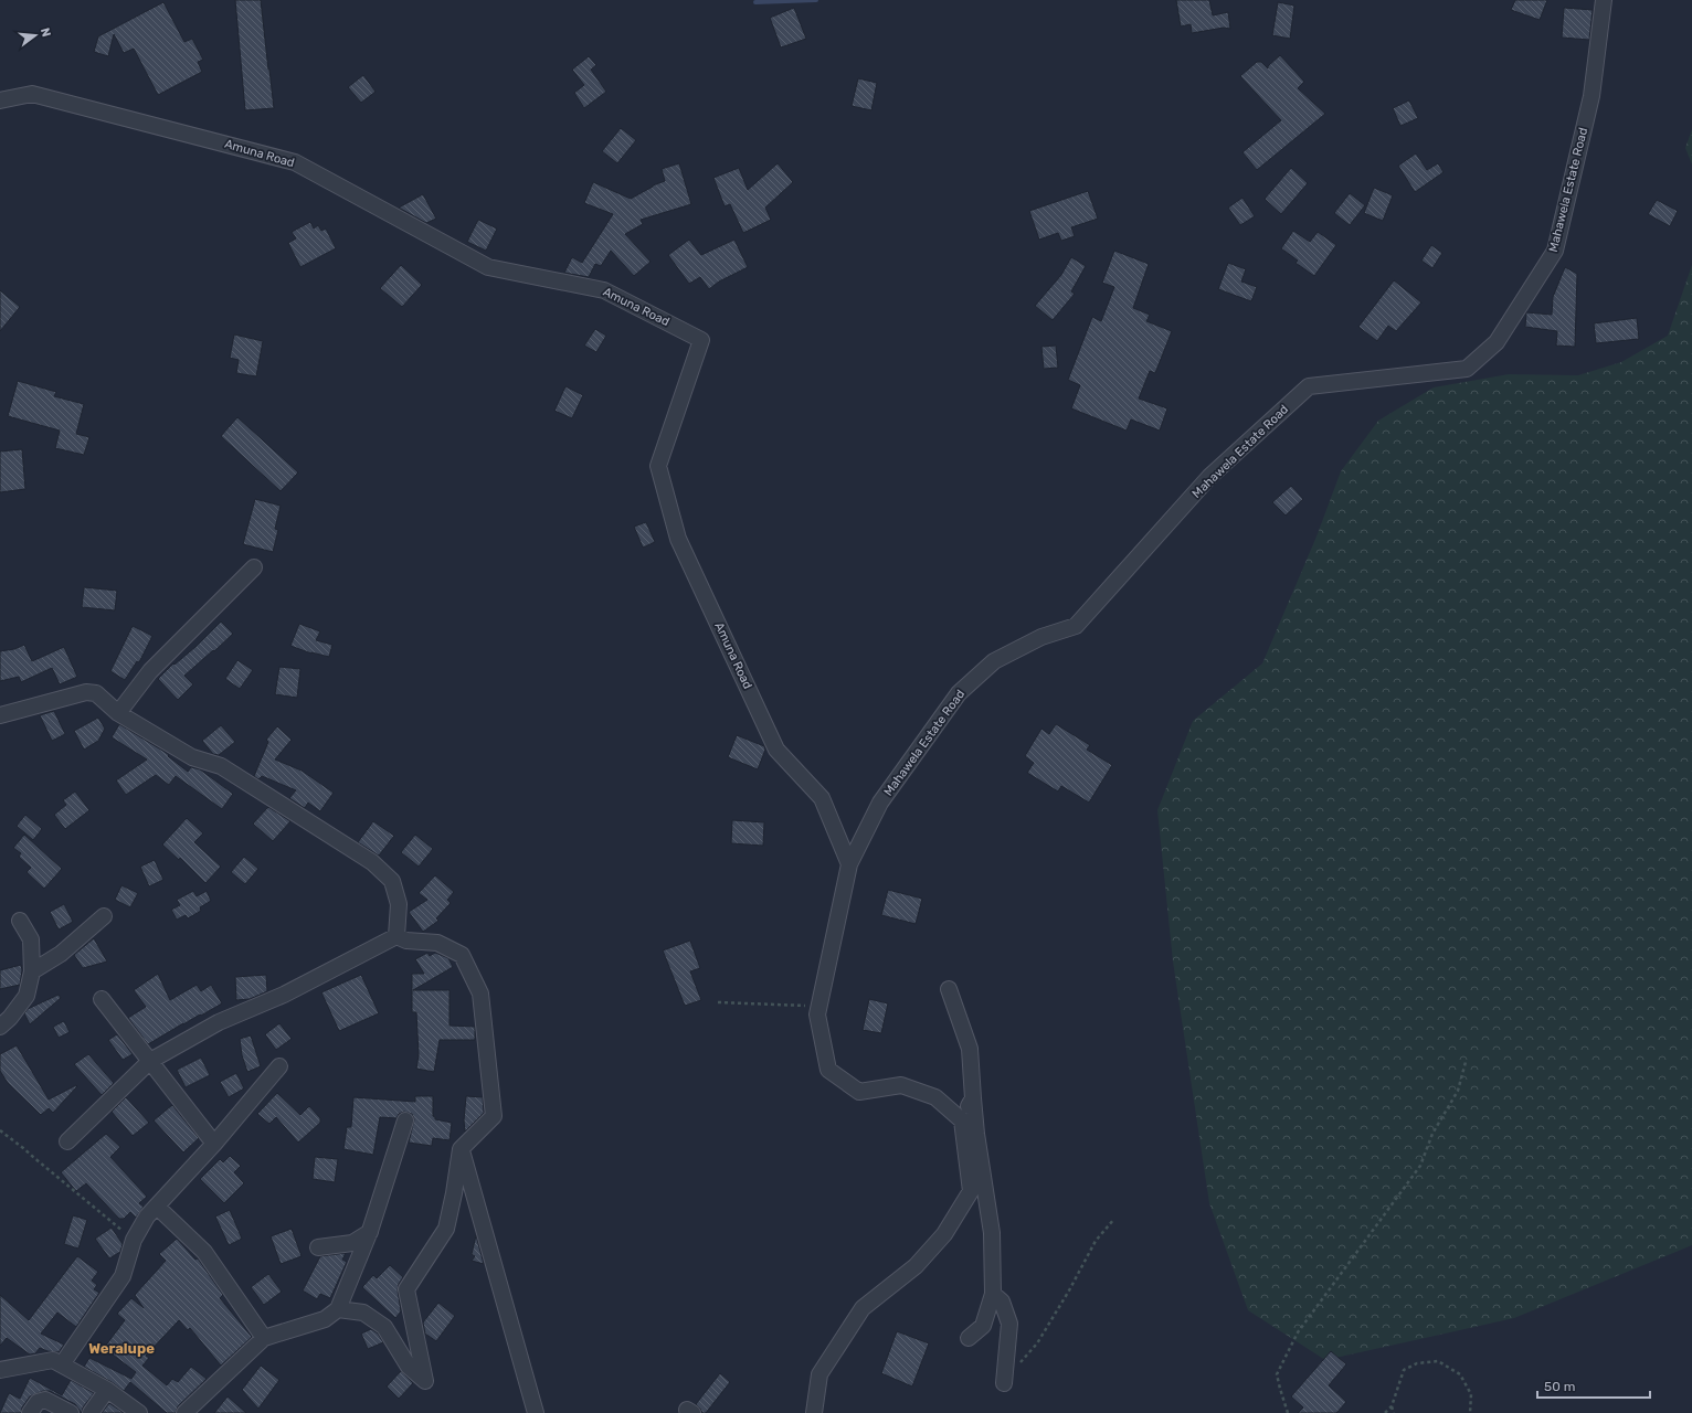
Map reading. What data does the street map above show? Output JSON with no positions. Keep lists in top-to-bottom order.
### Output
{
  "streets": {
    "street": ["Amuna Road", "Mahawela Estate Road"]
  },
  "crossings": [
    ["Amuna Road", "Mahawela Estate Road"]
  ],
  "districts": ["Weralupe"],
  "scale_bar": "50 m",
  "north": "right"
}
